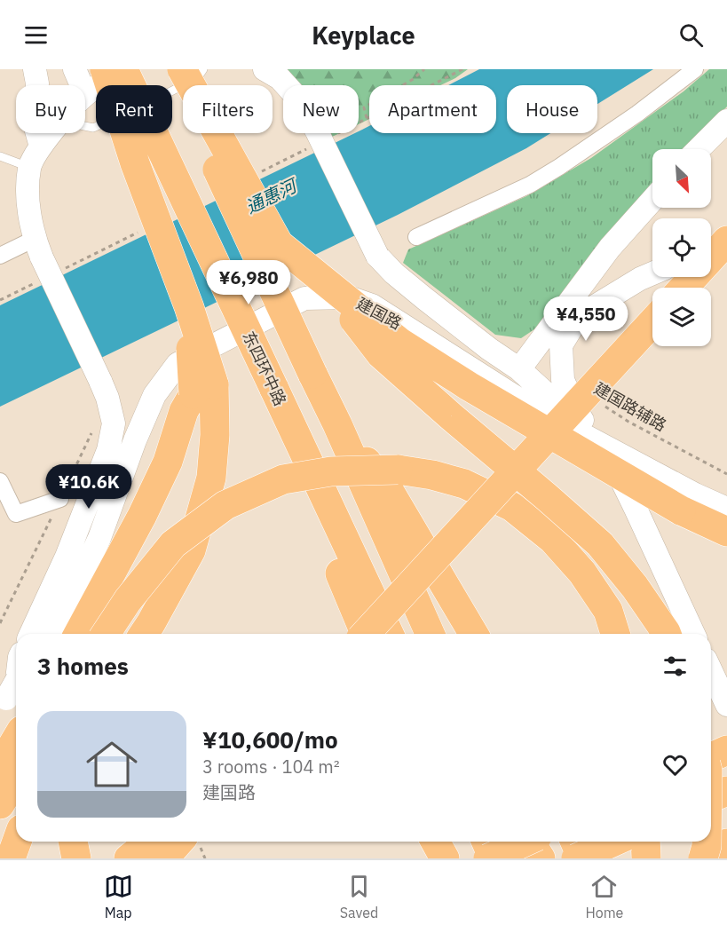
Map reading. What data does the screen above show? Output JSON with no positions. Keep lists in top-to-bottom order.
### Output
{
  "streets": {
    "highway": ["东四环中路"],
    "street": ["建国路"],
    "path": ["建国路辅路"]
  },
  "water": ["通惠河"],
  "north": "bottom right",
  "page": {
    "header": "Keyplace",
    "chip": [
      "Buy",
      "Rent",
      "Filters",
      "New",
      "Apartment",
      "House"
    ],
    "price": ["¥6,980", "¥4,550", "¥10.6K"],
    "heading": "3 homes",
    "list": [
      {
        "name": "¥10,600/mo",
        "note": "3 rooms · 104 m² · 建国路"
      }
    ],
    "tabs": ["Map", "Saved", "Home"]
  }
}
